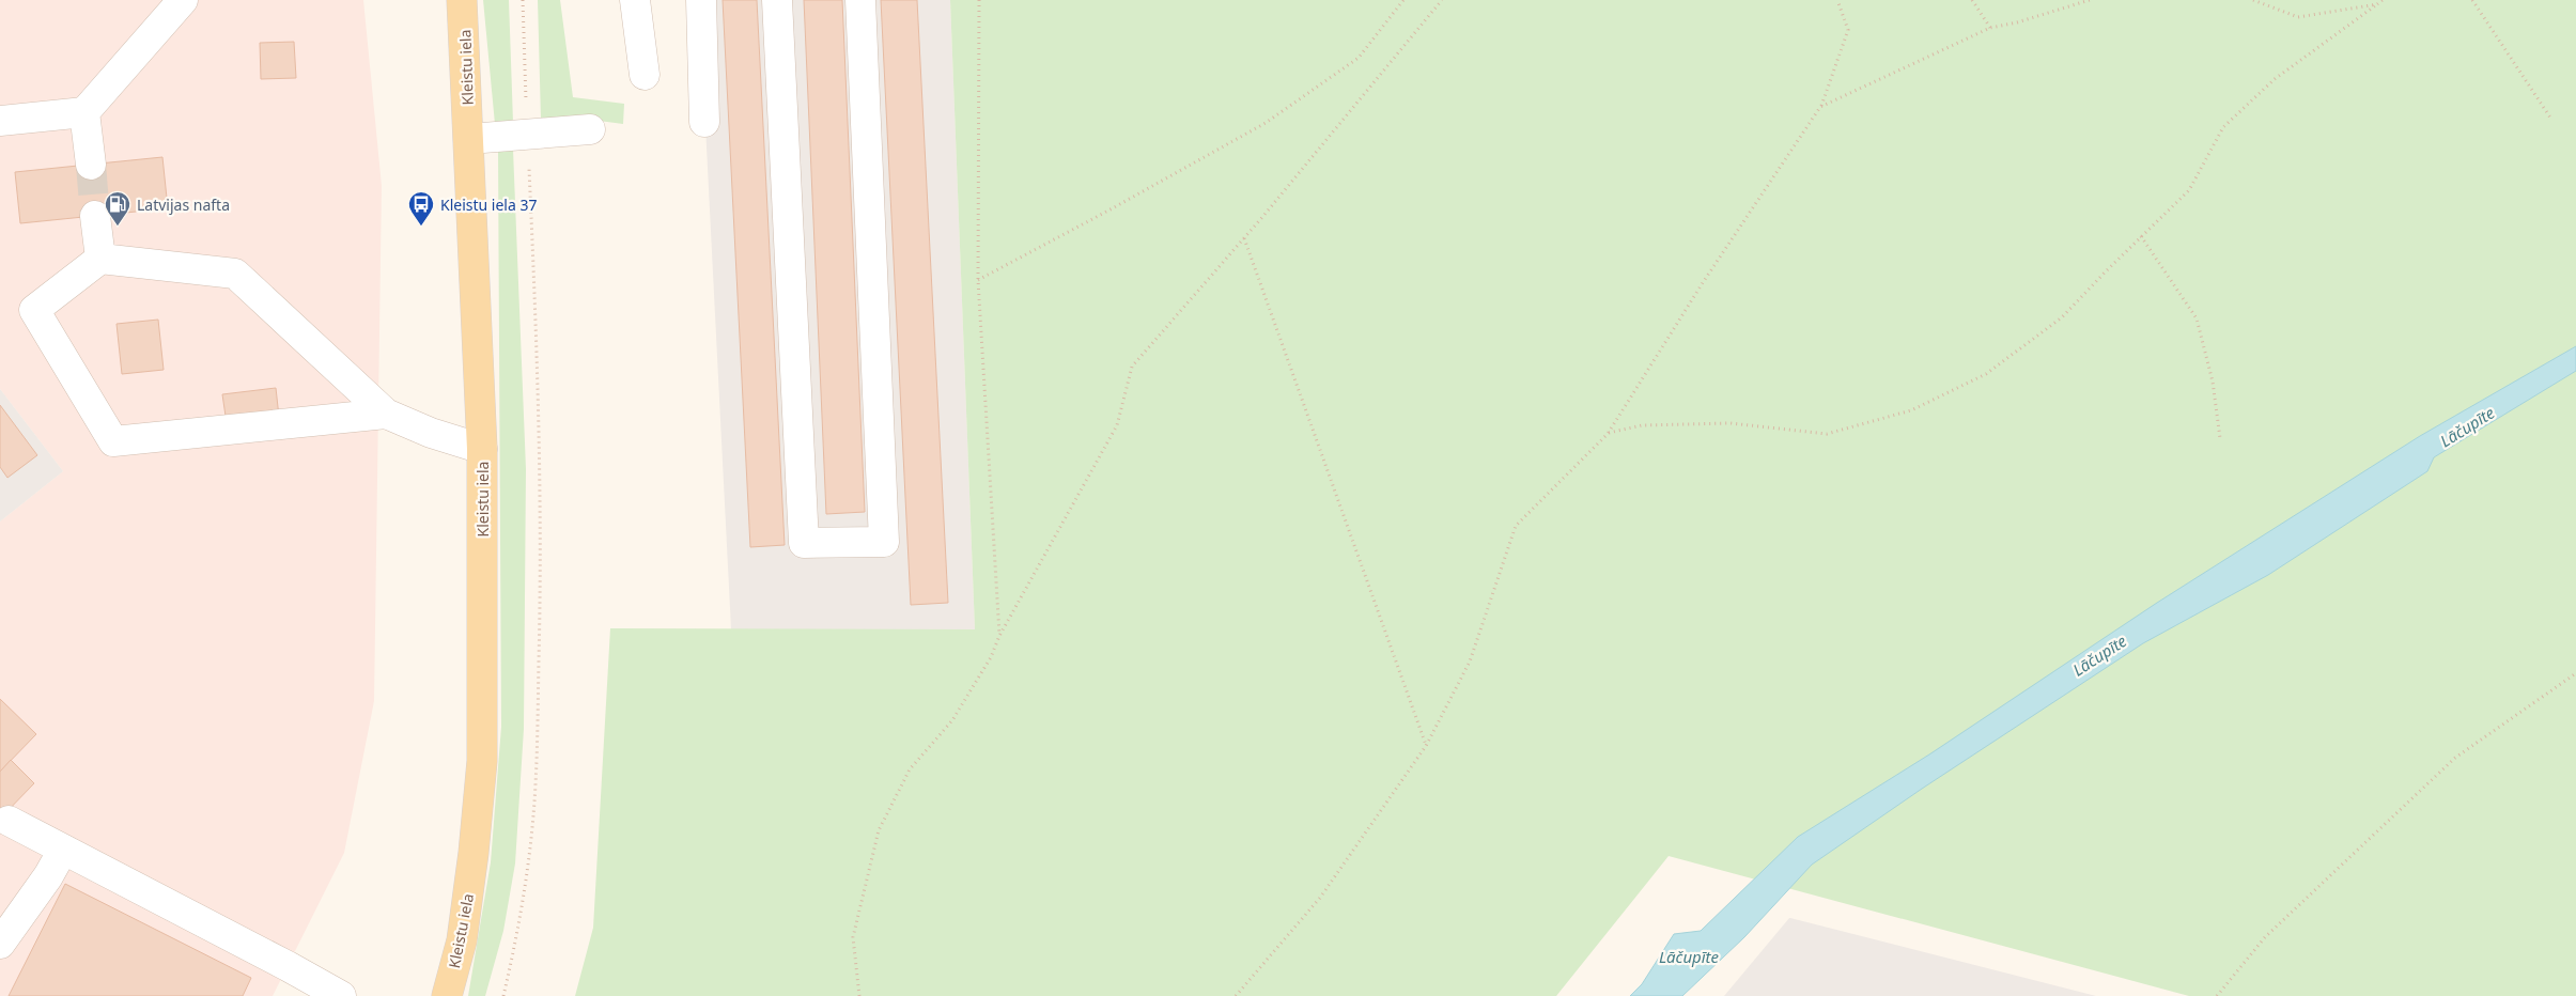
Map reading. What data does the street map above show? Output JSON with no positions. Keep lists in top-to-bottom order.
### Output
{
  "streets": {
    "main road": ["Kleistu iela"]
  },
  "water": ["Lāčupīte"],
  "places": {
    "fuel station": ["Latvijas nafta"],
    "bus stop": ["Kleistu iela 37"]
  }
}
